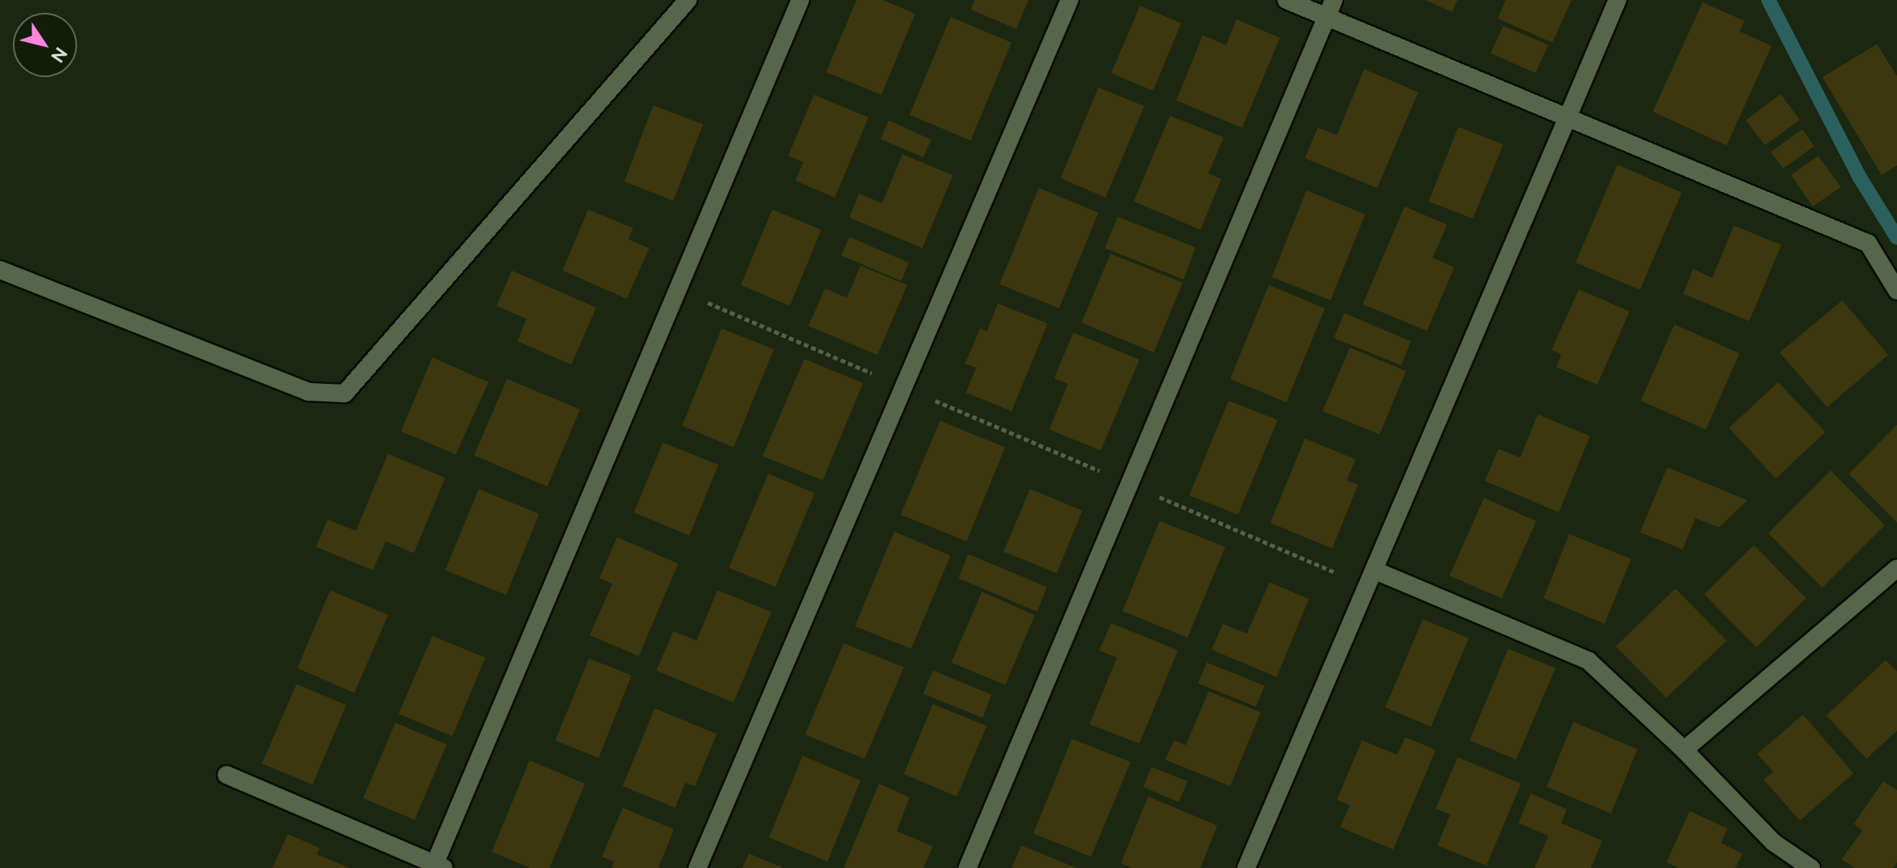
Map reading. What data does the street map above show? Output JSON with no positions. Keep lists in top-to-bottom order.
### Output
{
  "north": "bottom right"
}
